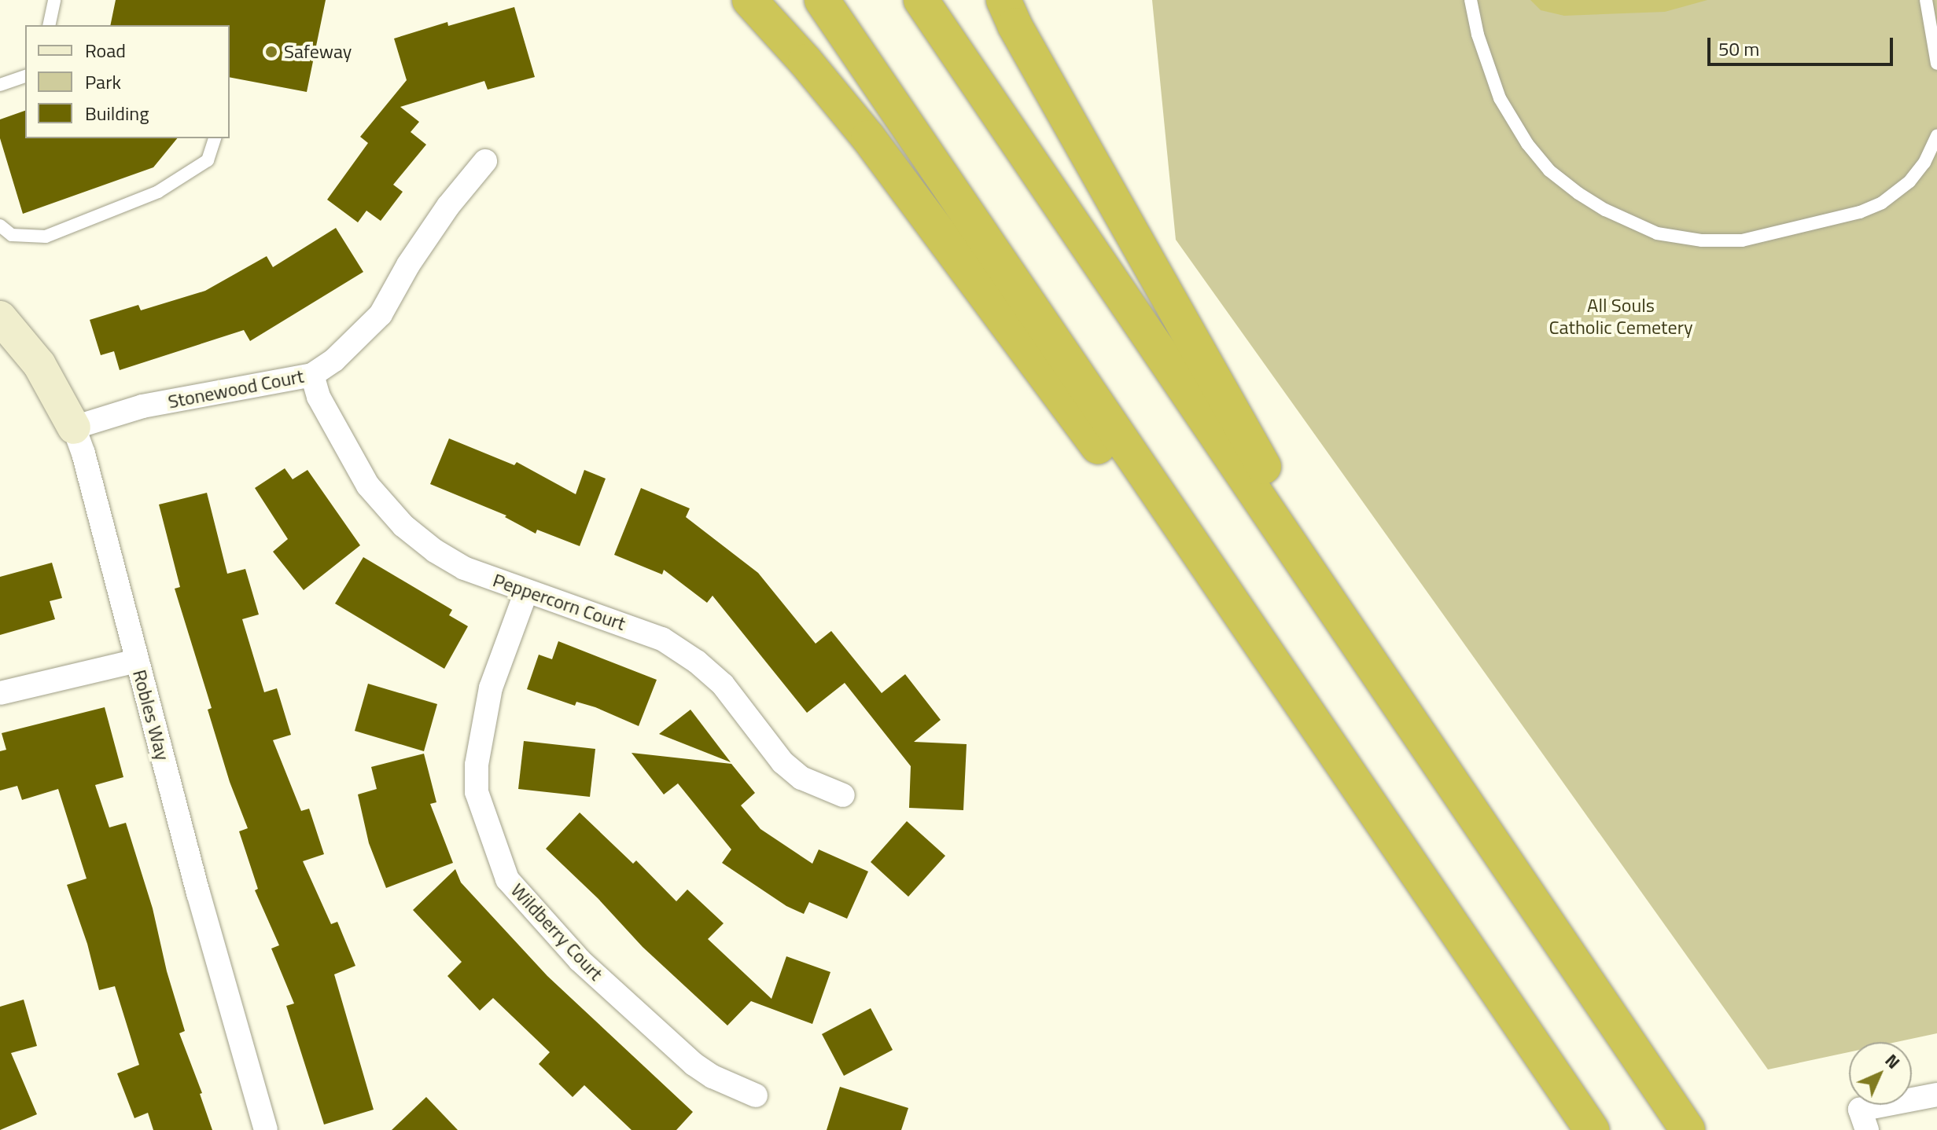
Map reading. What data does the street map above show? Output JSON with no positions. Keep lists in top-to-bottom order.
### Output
{
  "streets": {
    "street": [
      "Stonewood Court",
      "Peppercorn Court",
      "Robles Way",
      "Wildberry Court"
    ]
  },
  "crossings": [
    ["Stonewood Court", "Peppercorn Court"],
    ["Stonewood Court", "Robles Way"],
    ["Peppercorn Court", "Wildberry Court"]
  ],
  "parks": ["All Souls Catholic Cemetery"],
  "places": ["Safeway"],
  "legend": ["Road", "Park", "Building"],
  "scale_bar": "50 m",
  "north": "top right"
}
